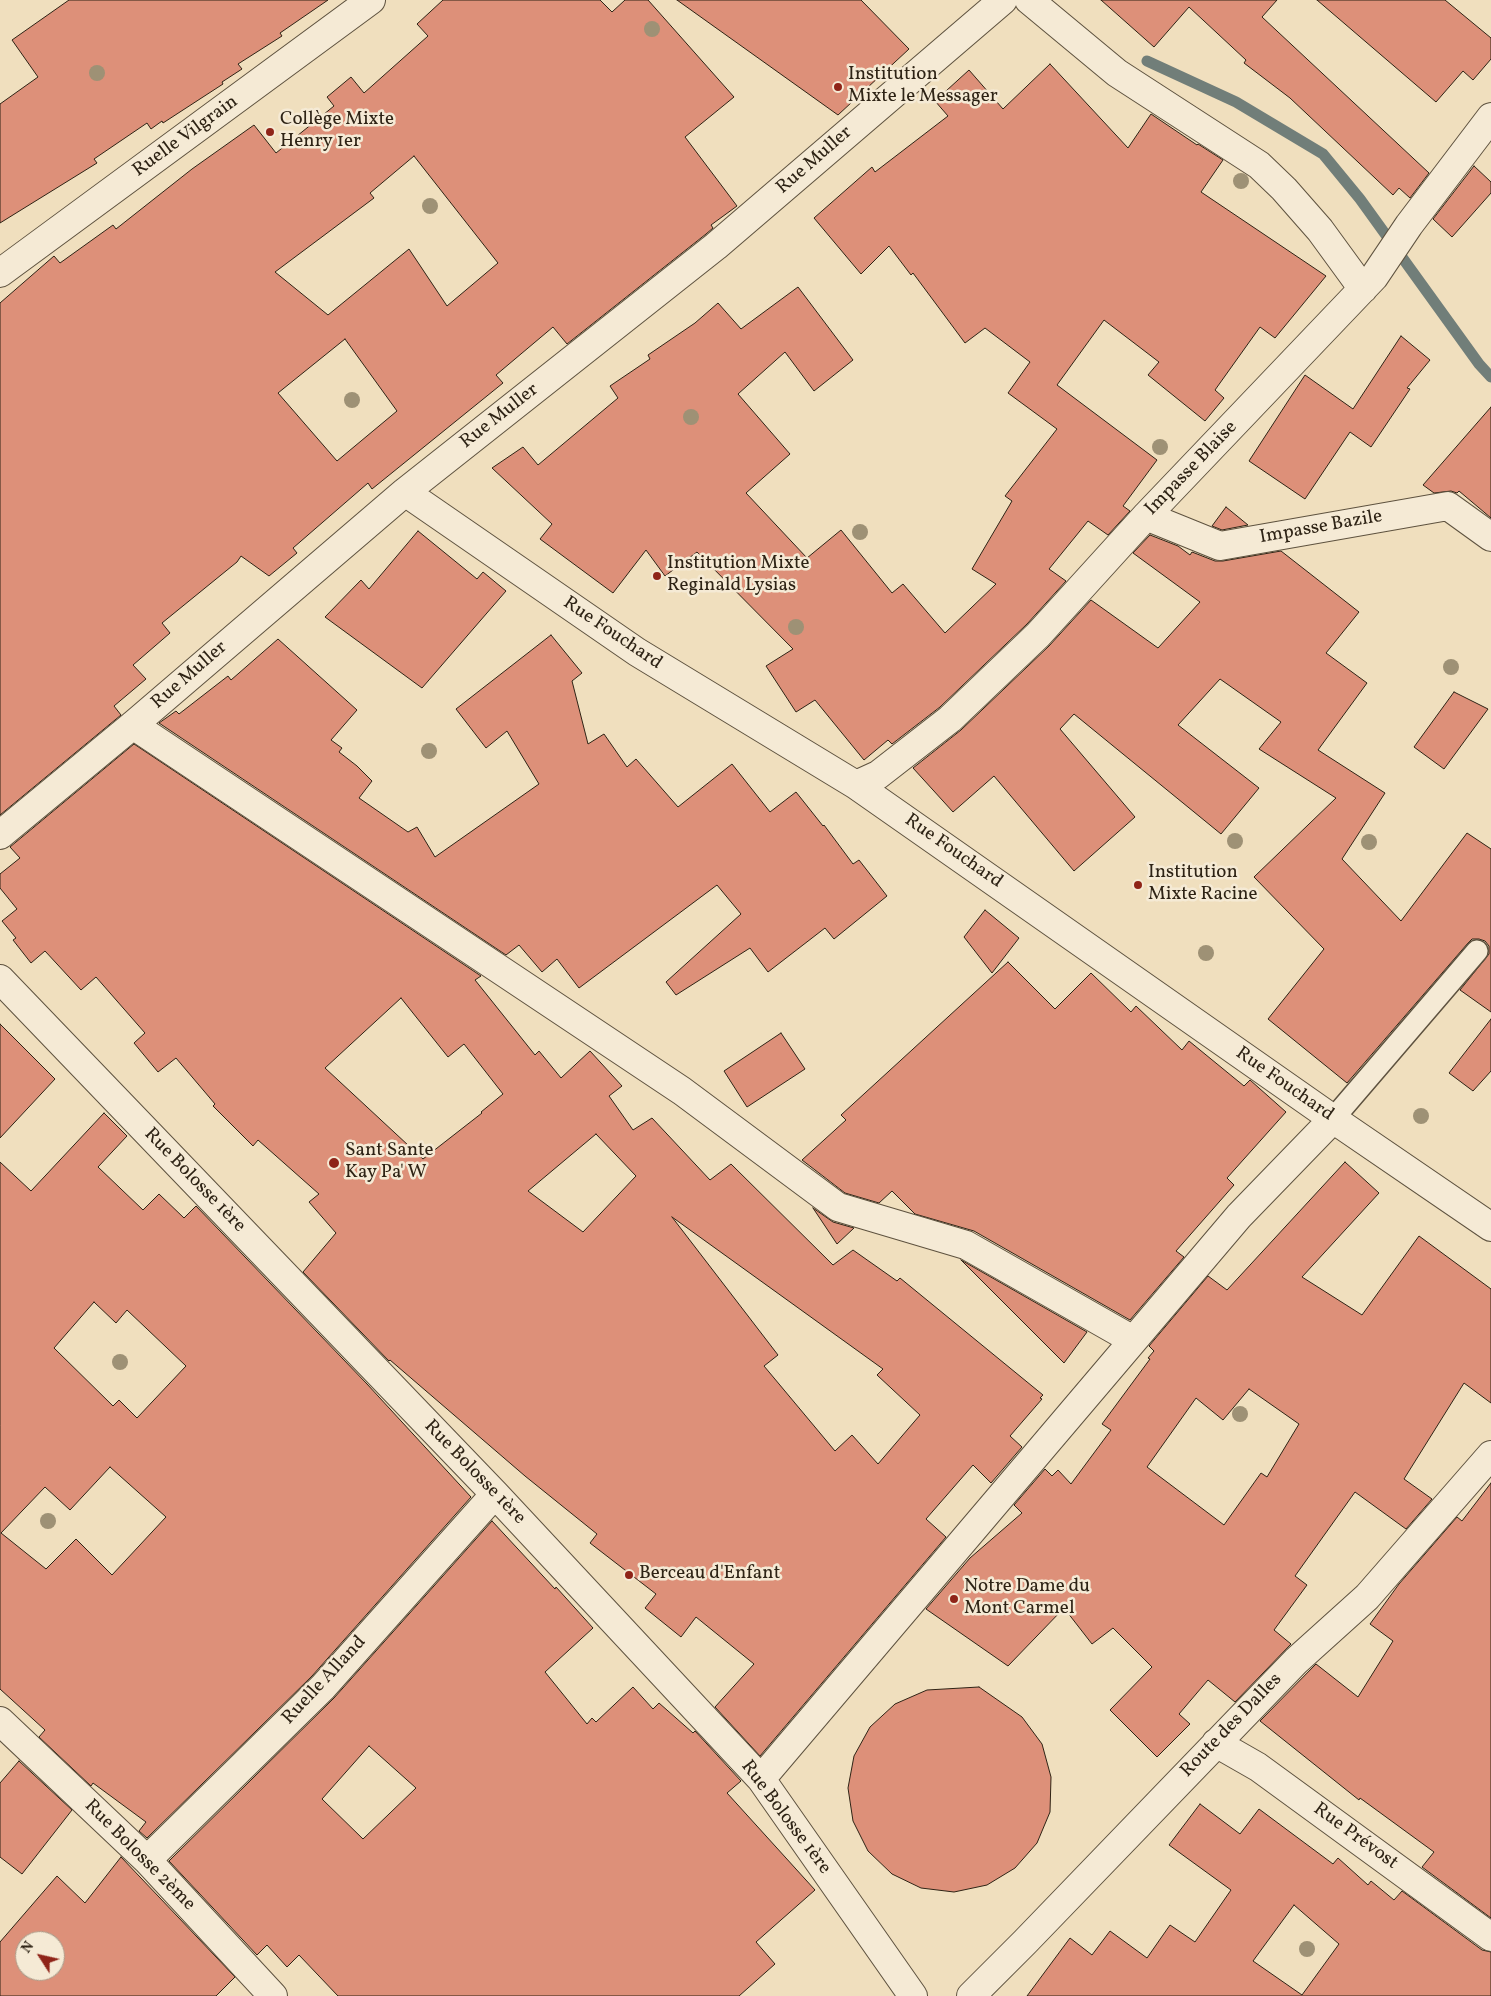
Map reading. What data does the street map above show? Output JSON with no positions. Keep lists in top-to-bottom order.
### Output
{
  "streets": {
    "street": [
      "Ruelle Vilgrain",
      "Rue Muller",
      "Impasse Blaise",
      "Impasse Bazile",
      "Rue Fouchard",
      "Rue Bolosse 1ère",
      "Ruelle Alland",
      "Route des Dalles",
      "Rue Prévost",
      "Rue Bolosse 2ème"
    ]
  },
  "crossings": [
    ["Rue Muller", "Rue Fouchard"],
    ["Impasse Blaise", "Impasse Bazile"],
    ["Impasse Blaise", "Rue Fouchard"],
    ["Rue Bolosse 1ère", "Ruelle Alland"],
    ["Ruelle Alland", "Rue Bolosse 2ème"],
    ["Route des Dalles", "Rue Prévost"]
  ],
  "places": [
    "Institution Mixte le Messager",
    "Collège Mixte Henry 1er",
    "Institution Mixte Reginald Lysias",
    "Institution Mixte Racine",
    "Sant Sante Kay Pa' W",
    "Berceau d'Enfant",
    "Notre Dame du Mont Carmel"
  ],
  "north": "top left"
}
